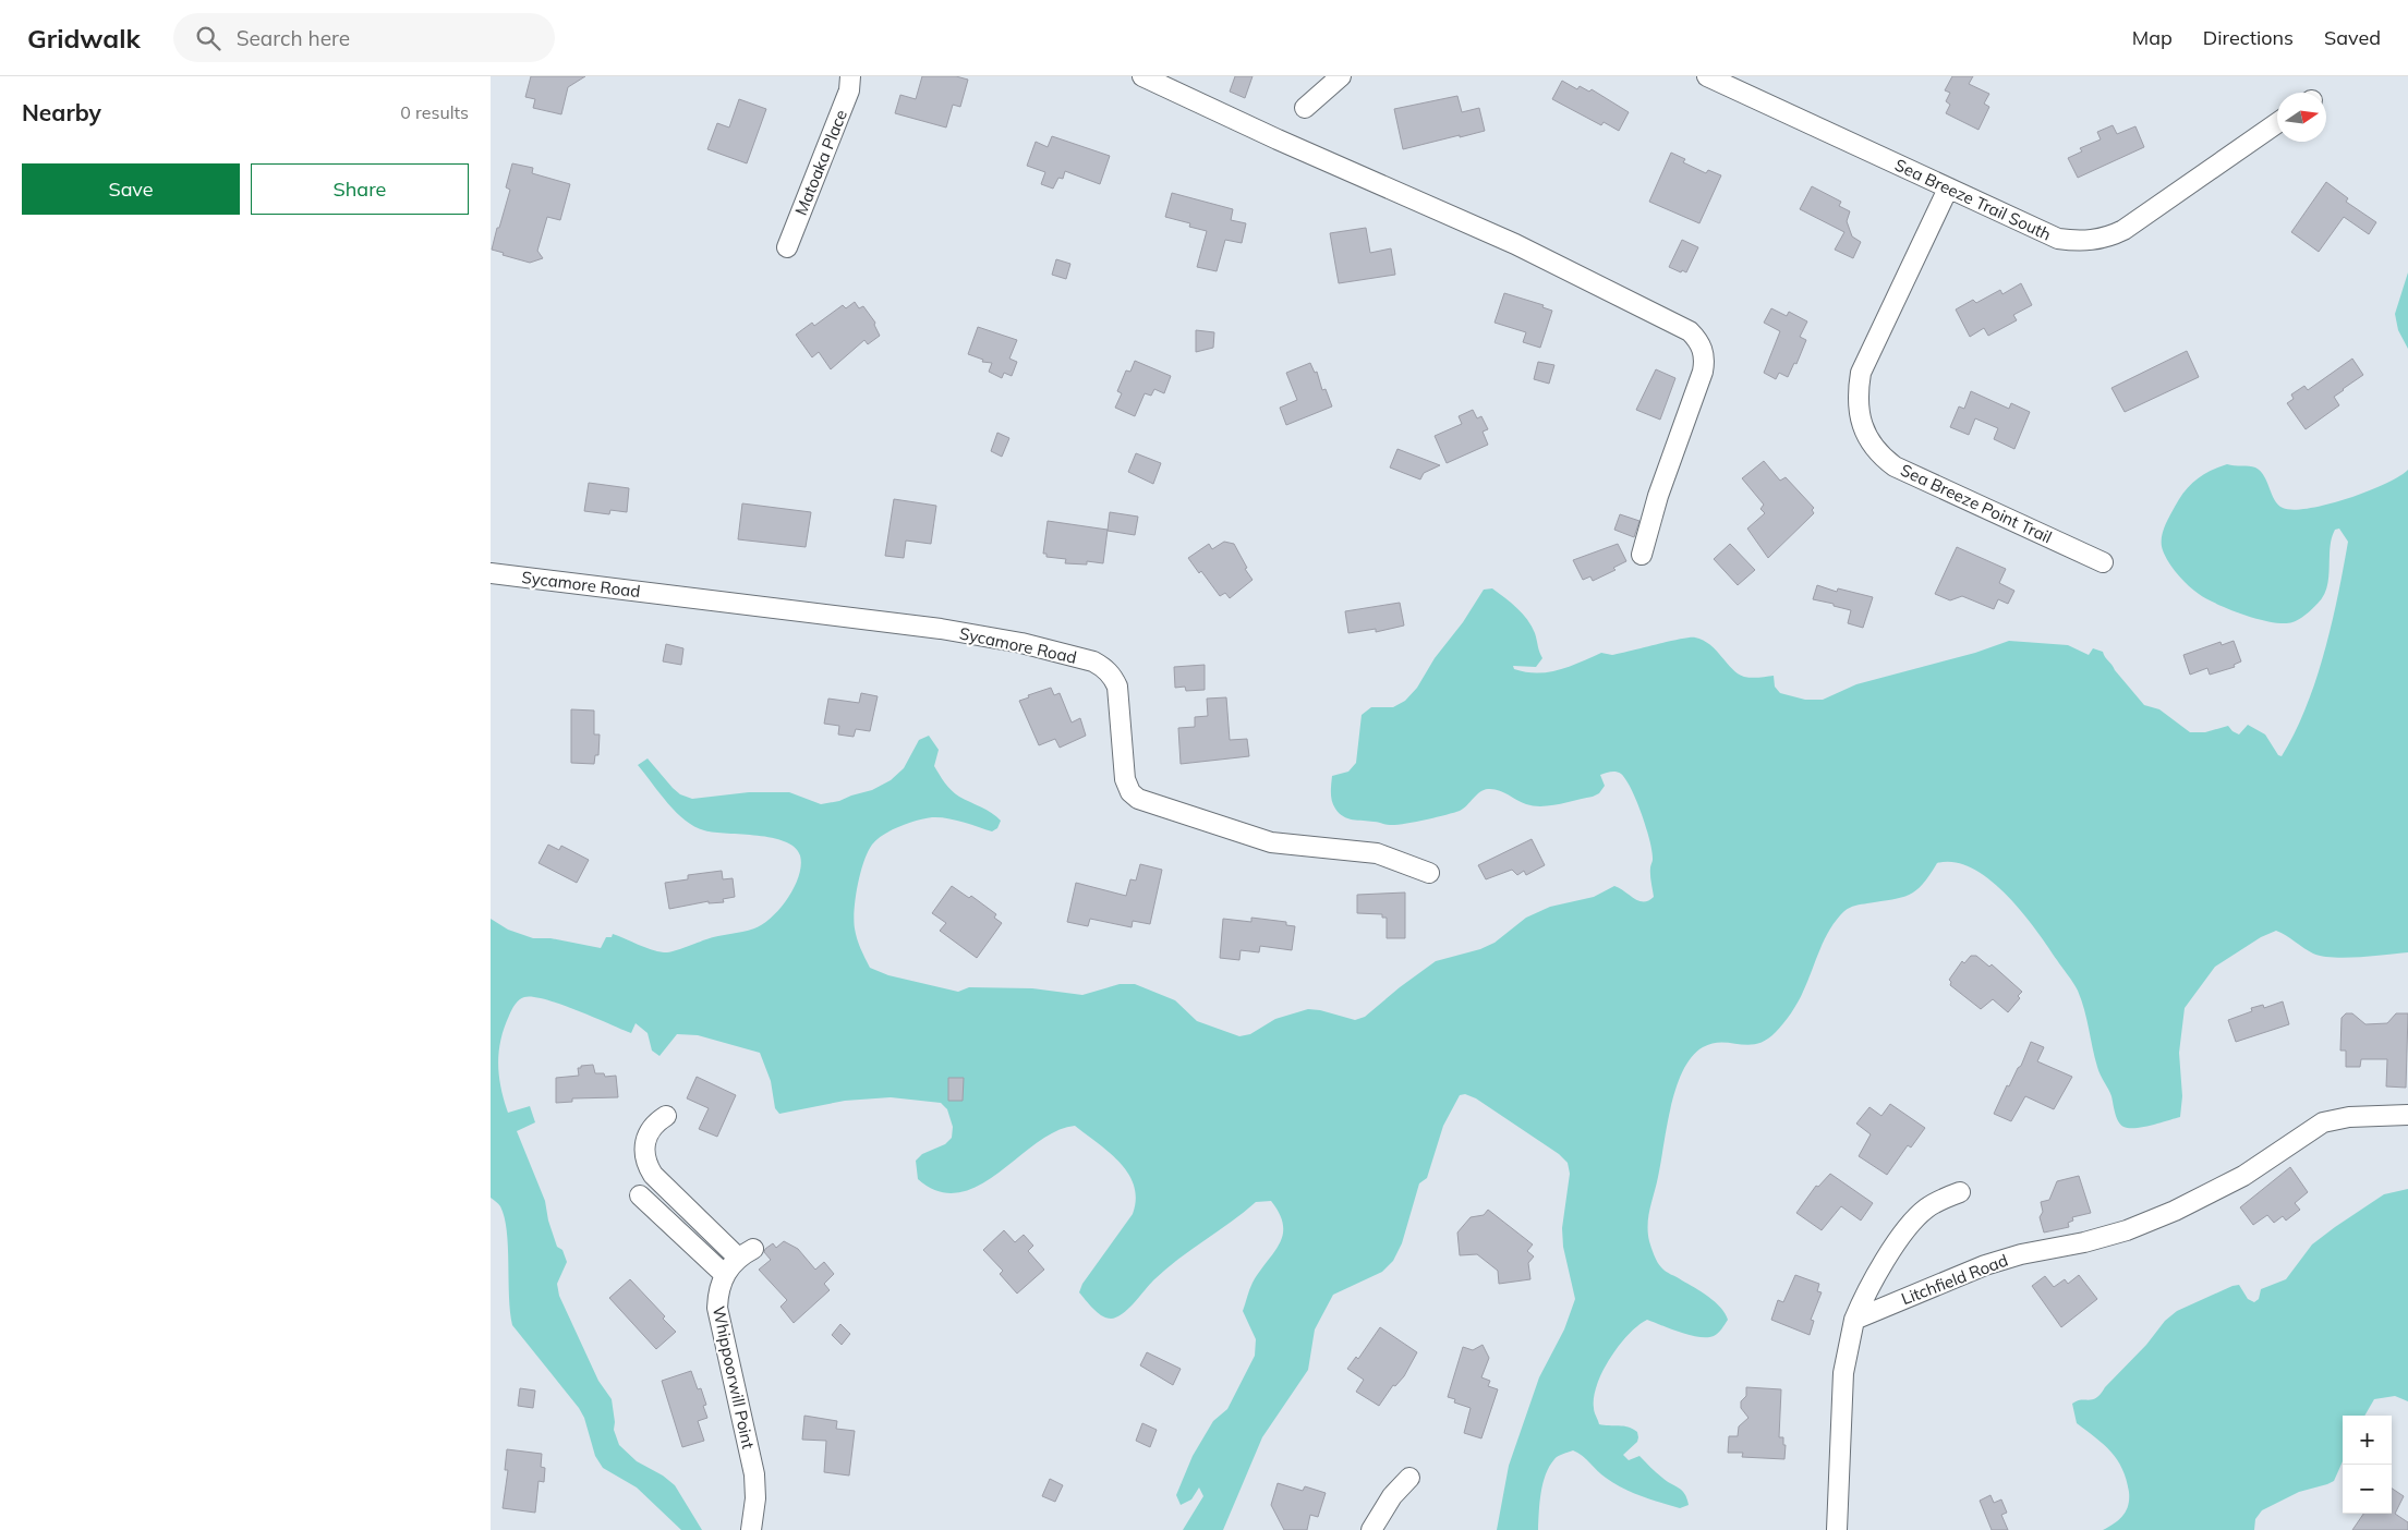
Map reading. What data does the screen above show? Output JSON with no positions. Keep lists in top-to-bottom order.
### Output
{
  "streets": {
    "street": [
      "Matoaka Place",
      "Sea Breeze Trail South",
      "Sea Breeze Point Trail",
      "Sycamore Road",
      "Litchfield Road",
      "Whippoorwill Point"
    ]
  },
  "crossings": [
    ["Sea Breeze Trail South", "Sea Breeze Point Trail"]
  ],
  "north": "right",
  "page": {
    "header": "Gridwalk",
    "search": "Search here",
    "nav": ["Map", "Directions", "Saved"],
    "heading": ["Nearby", "0 results"],
    "buttons": ["Save", "Share"],
    "map_buttons": ["+", "−"]
  }
}
